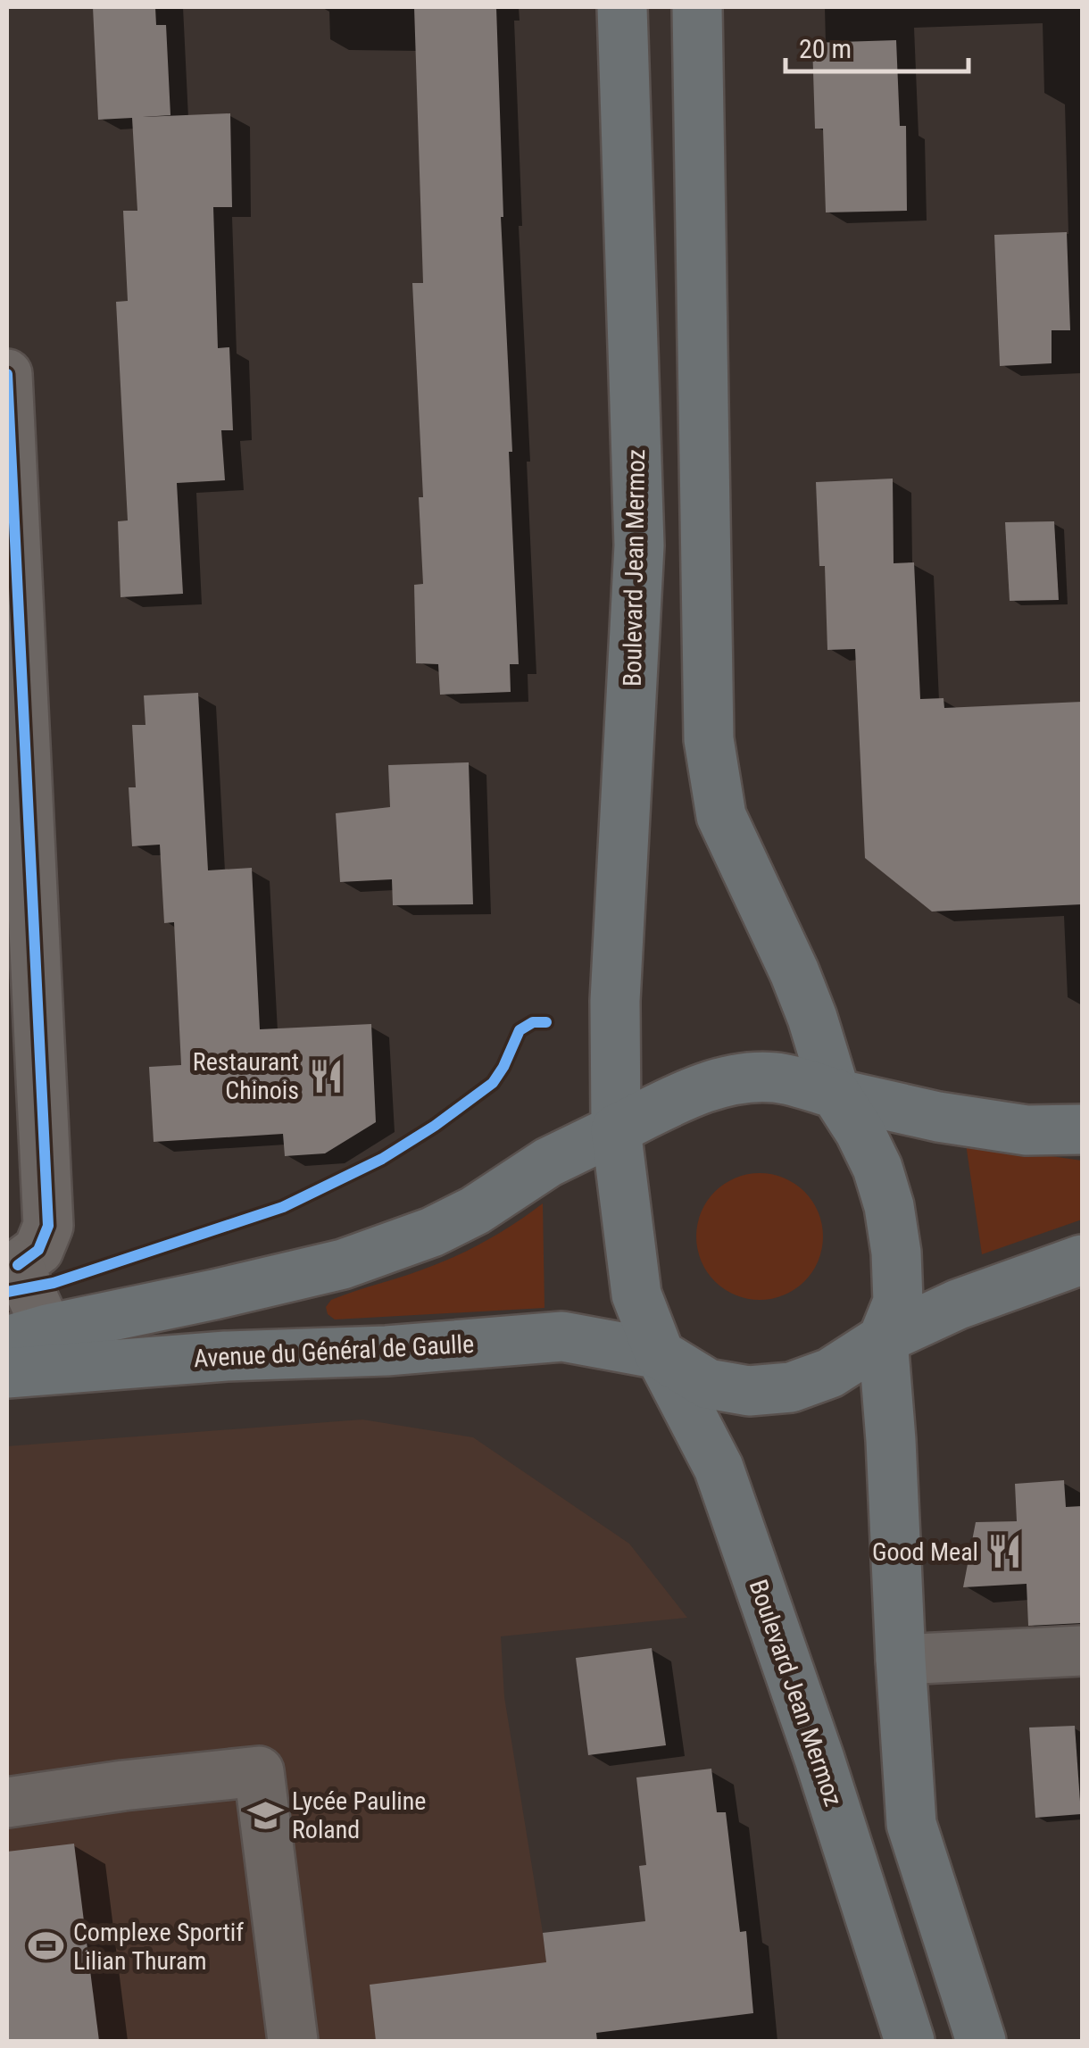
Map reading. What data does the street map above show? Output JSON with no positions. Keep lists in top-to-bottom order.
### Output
{
  "streets": {
    "main road": ["Boulevard Jean Mermoz", "Avenue du Général de Gaulle"]
  },
  "crossings": [
    ["Boulevard Jean Mermoz", "Avenue du Général de Gaulle"]
  ],
  "places": {
    "restaurant": ["Restaurant Chinois", "Good Meal"],
    "school or university": ["Lycée Pauline Roland"],
    "sports": ["Complexe Sportif Lilian Thuram"]
  },
  "scale_bar": "20 m"
}
